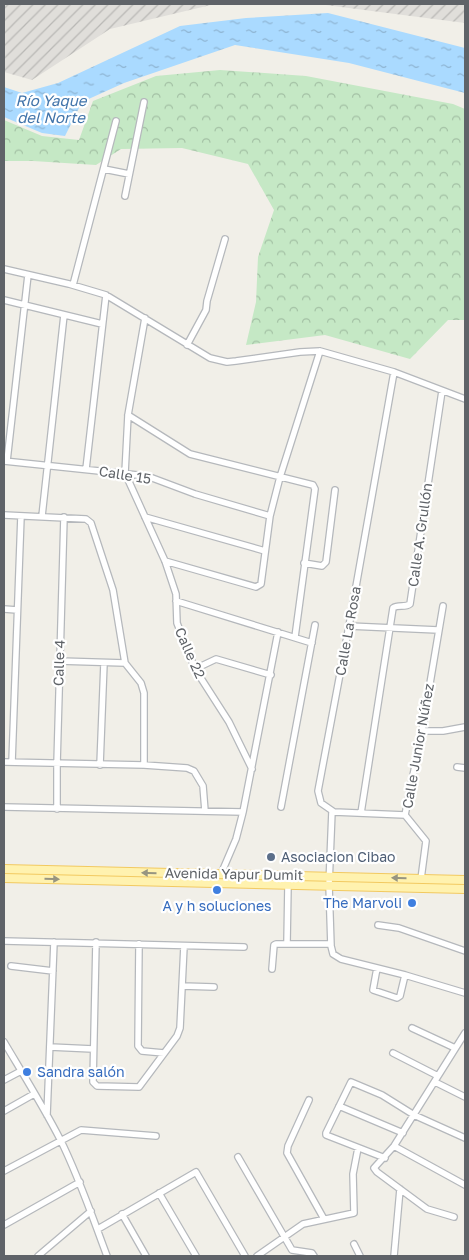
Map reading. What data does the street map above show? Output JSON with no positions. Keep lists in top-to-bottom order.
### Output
{
  "streets": {
    "main road": ["Avenida Yapur Dumit"],
    "street": [
      "Calle 15",
      "Calle A. Grullón",
      "Calle La Rosa",
      "Calle 22",
      "Calle 4",
      "Calle Junior Núñez"
    ]
  },
  "crossings": [
    ["Calle 15", "Calle 22"],
    ["Calle Junior Núñez", "Avenida Yapur Dumit"]
  ],
  "water": ["Río Yaque del Norte"],
  "places": [
    "Asociacion Cibao",
    "A y h soluciones",
    "The Marvoli",
    "Sandra salón"
  ]
}
